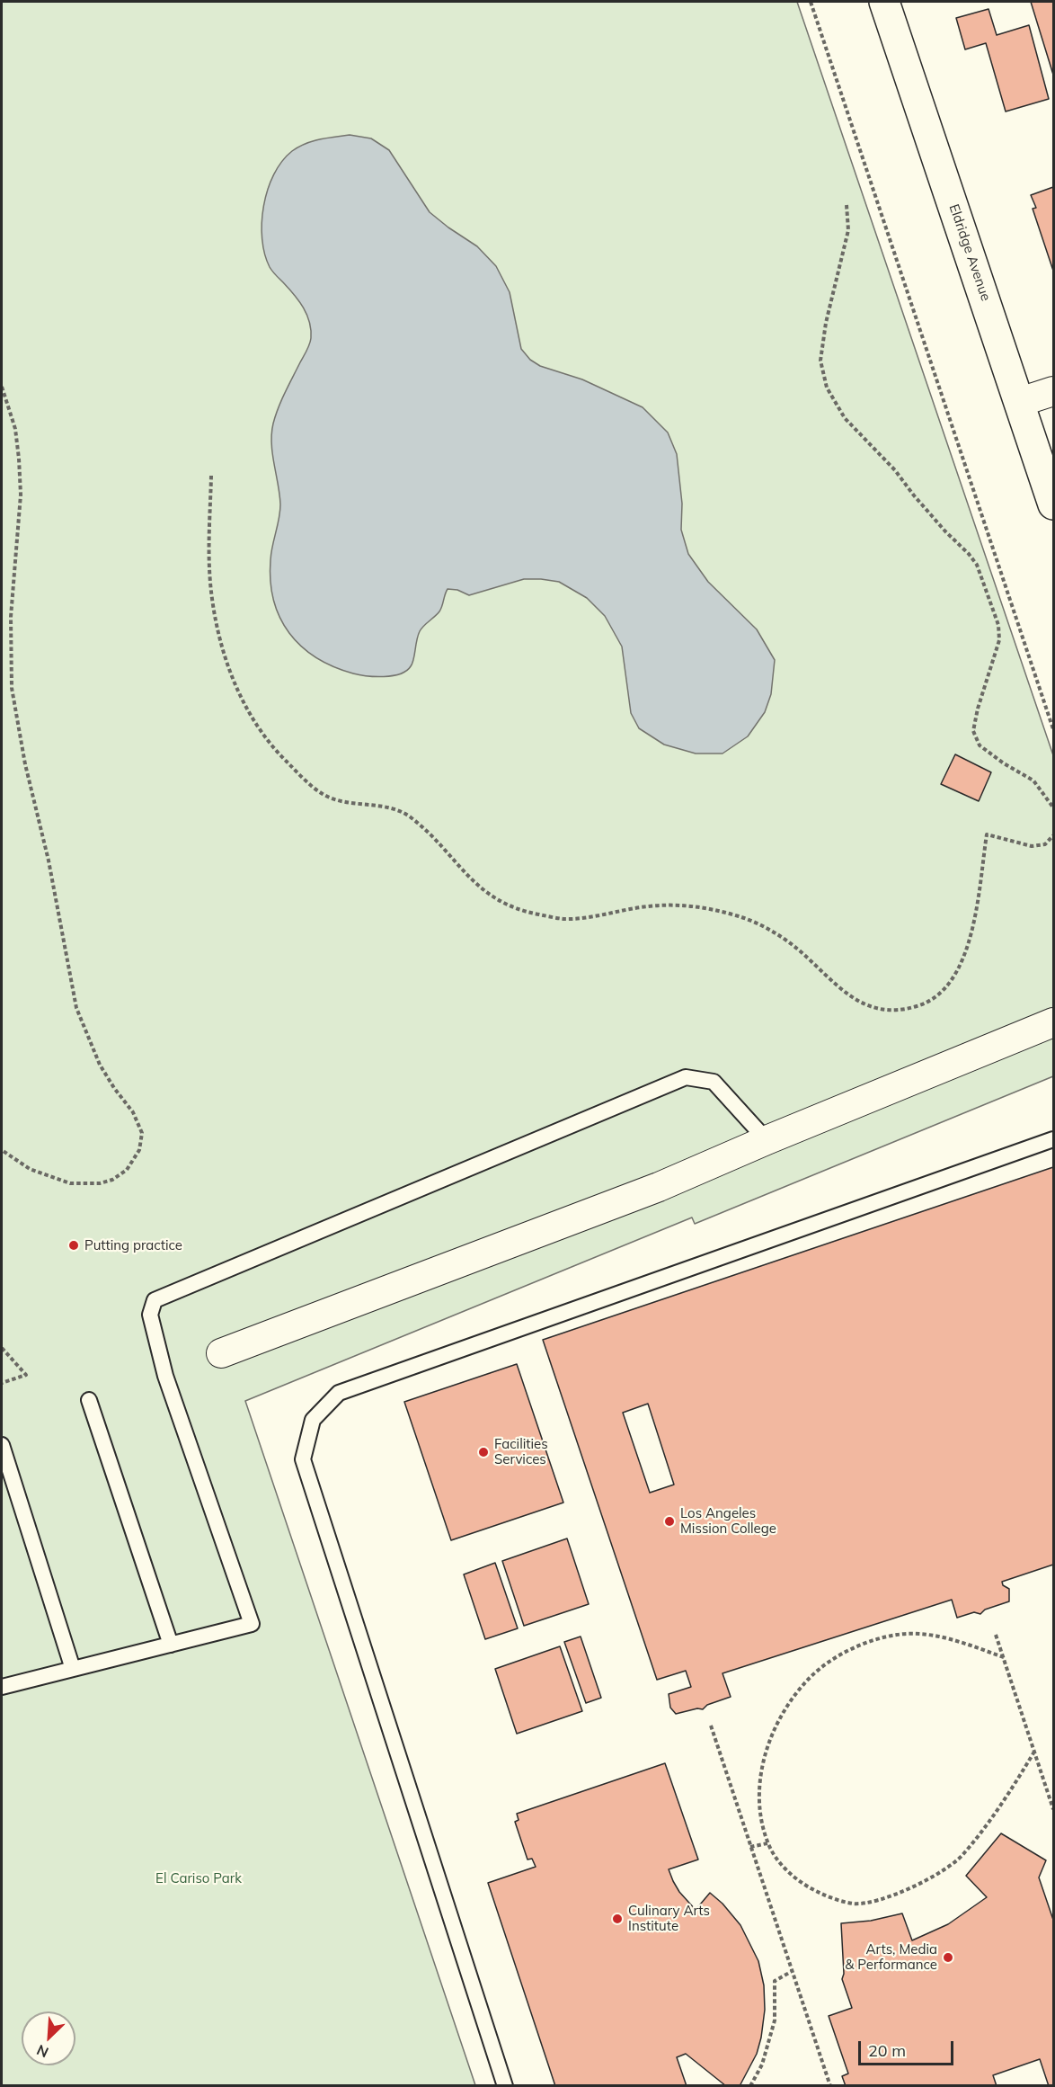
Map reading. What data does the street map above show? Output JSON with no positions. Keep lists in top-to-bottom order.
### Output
{
  "streets": {
    "street": ["Eldridge Avenue"]
  },
  "parks": ["El Cariso Park"],
  "places": [
    "Putting practice",
    "Facilities Services",
    "Los Angeles Mission College",
    "Culinary Arts Institute",
    "Arts, Media & Performance"
  ],
  "scale_bar": "20 m",
  "north": "bottom left"
}
